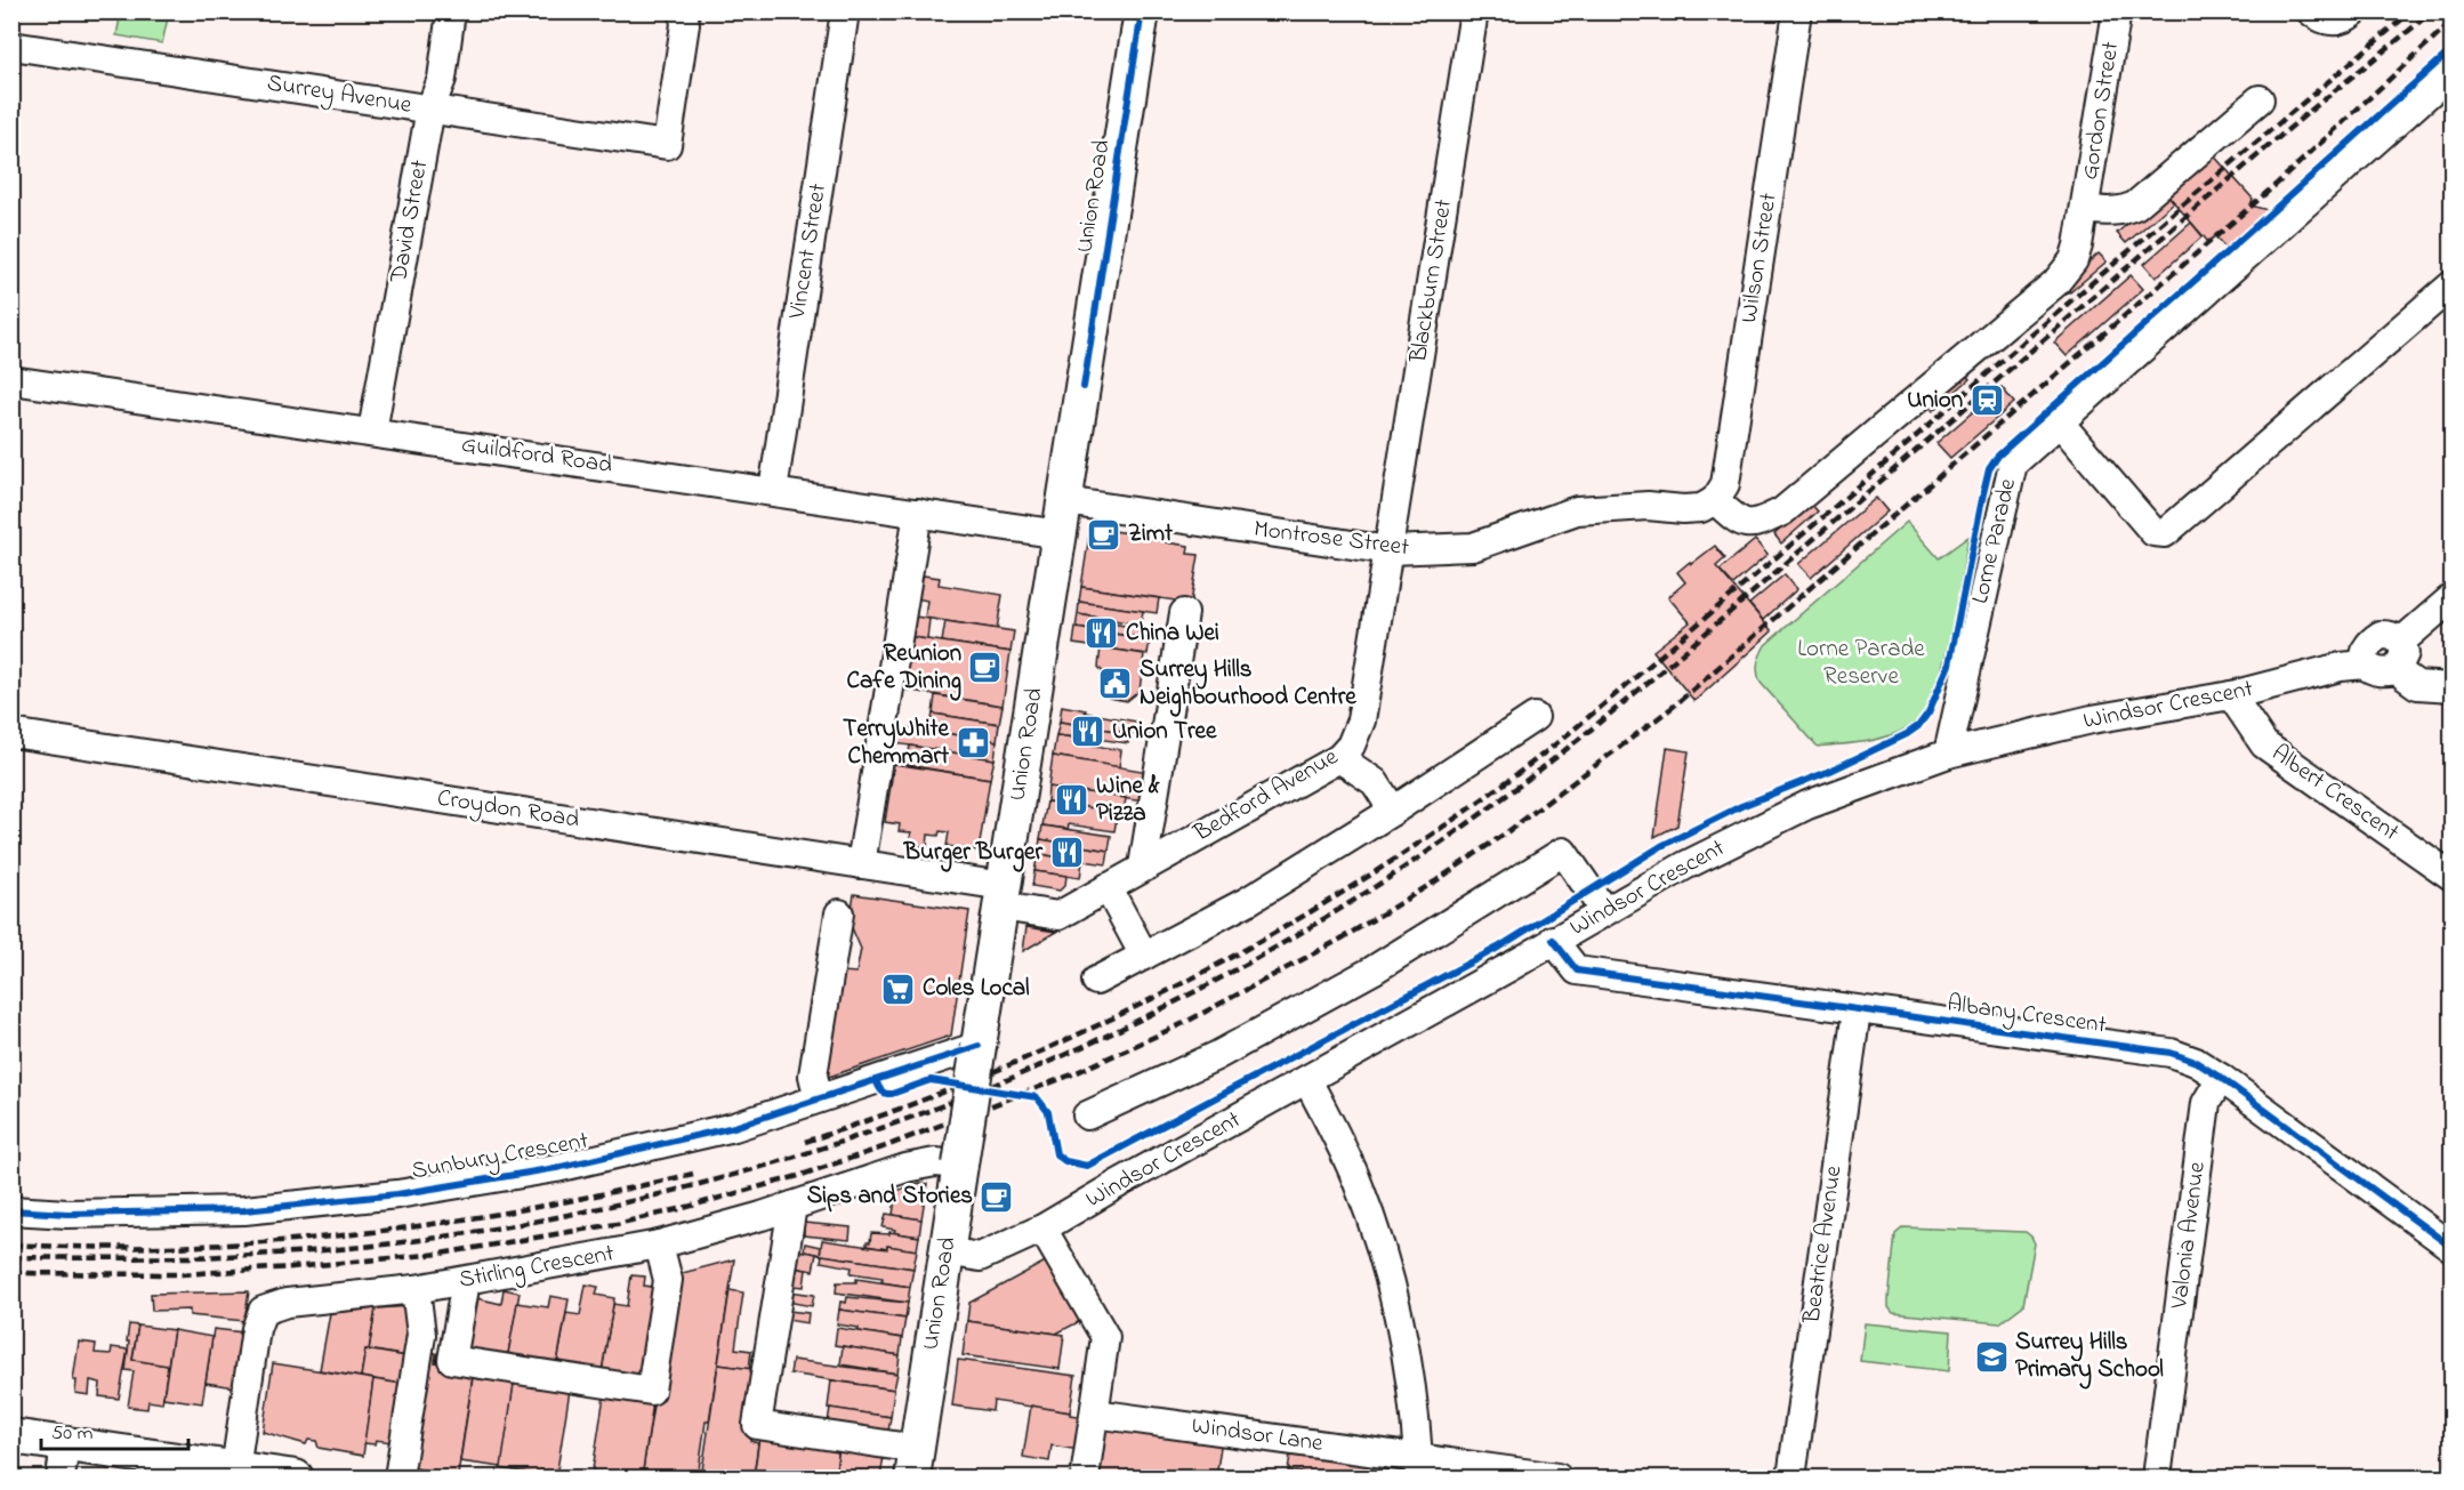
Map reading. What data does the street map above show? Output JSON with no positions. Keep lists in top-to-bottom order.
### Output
{
  "streets": {
    "main road": ["Union Road"],
    "street": [
      "Surrey Avenue",
      "Gordon Street",
      "David Street",
      "Vincent Street",
      "Wilson Street",
      "Blackburn Street",
      "Guildford Road",
      "Montrose Street",
      "Lorne Parade",
      "Windsor Crescent",
      "Albert Crescent",
      "Bedford Avenue",
      "Croydon Road",
      "Albany Crescent",
      "Sunbury Crescent",
      "Valonia Avenue",
      "Beatrice Avenue",
      "Stirling Crescent",
      "Windsor Lane"
    ]
  },
  "crossings": [
    ["Surrey Avenue", "David Street"],
    ["Gordon Street", "Wilson Street"],
    ["Gordon Street", "Montrose Street"],
    ["Union Road", "Guildford Road"],
    ["Union Road", "Montrose Street"],
    ["Union Road", "Windsor Crescent"],
    ["Union Road", "Bedford Avenue"],
    ["Union Road", "Croydon Road"],
    ["Union Road", "Sunbury Crescent"],
    ["Union Road", "Stirling Crescent"],
    ["David Street", "Guildford Road"],
    ["Vincent Street", "Guildford Road"],
    ["Wilson Street", "Montrose Street"],
    ["Blackburn Street", "Montrose Street"],
    ["Blackburn Street", "Bedford Avenue"],
    ["Montrose Street", "Bedford Avenue"],
    ["Lorne Parade", "Windsor Crescent"],
    ["Windsor Crescent", "Albert Crescent"],
    ["Windsor Crescent", "Albany Crescent"],
    ["Bedford Avenue", "Croydon Road"],
    ["Albany Crescent", "Valonia Avenue"],
    ["Albany Crescent", "Beatrice Avenue"]
  ],
  "parks": ["Lorne Parade Reserve"],
  "places": {
    "station": ["Union"],
    "cafe": ["Zimt", "Reunion Cafe Dining", "Sips and Stories"],
    "restaurant": [
      "China Wei",
      "Union Tree",
      "Wine & Pizza",
      "Burger Burger"
    ],
    "public building": ["Surrey Hills Neighbourhood Centre"],
    "pharmacy": ["TerryWhite Chemmart"],
    "supermarket": ["Coles Local"],
    "school or university": ["Surrey Hills Primary School"]
  },
  "scale_bar": "50 m"
}
